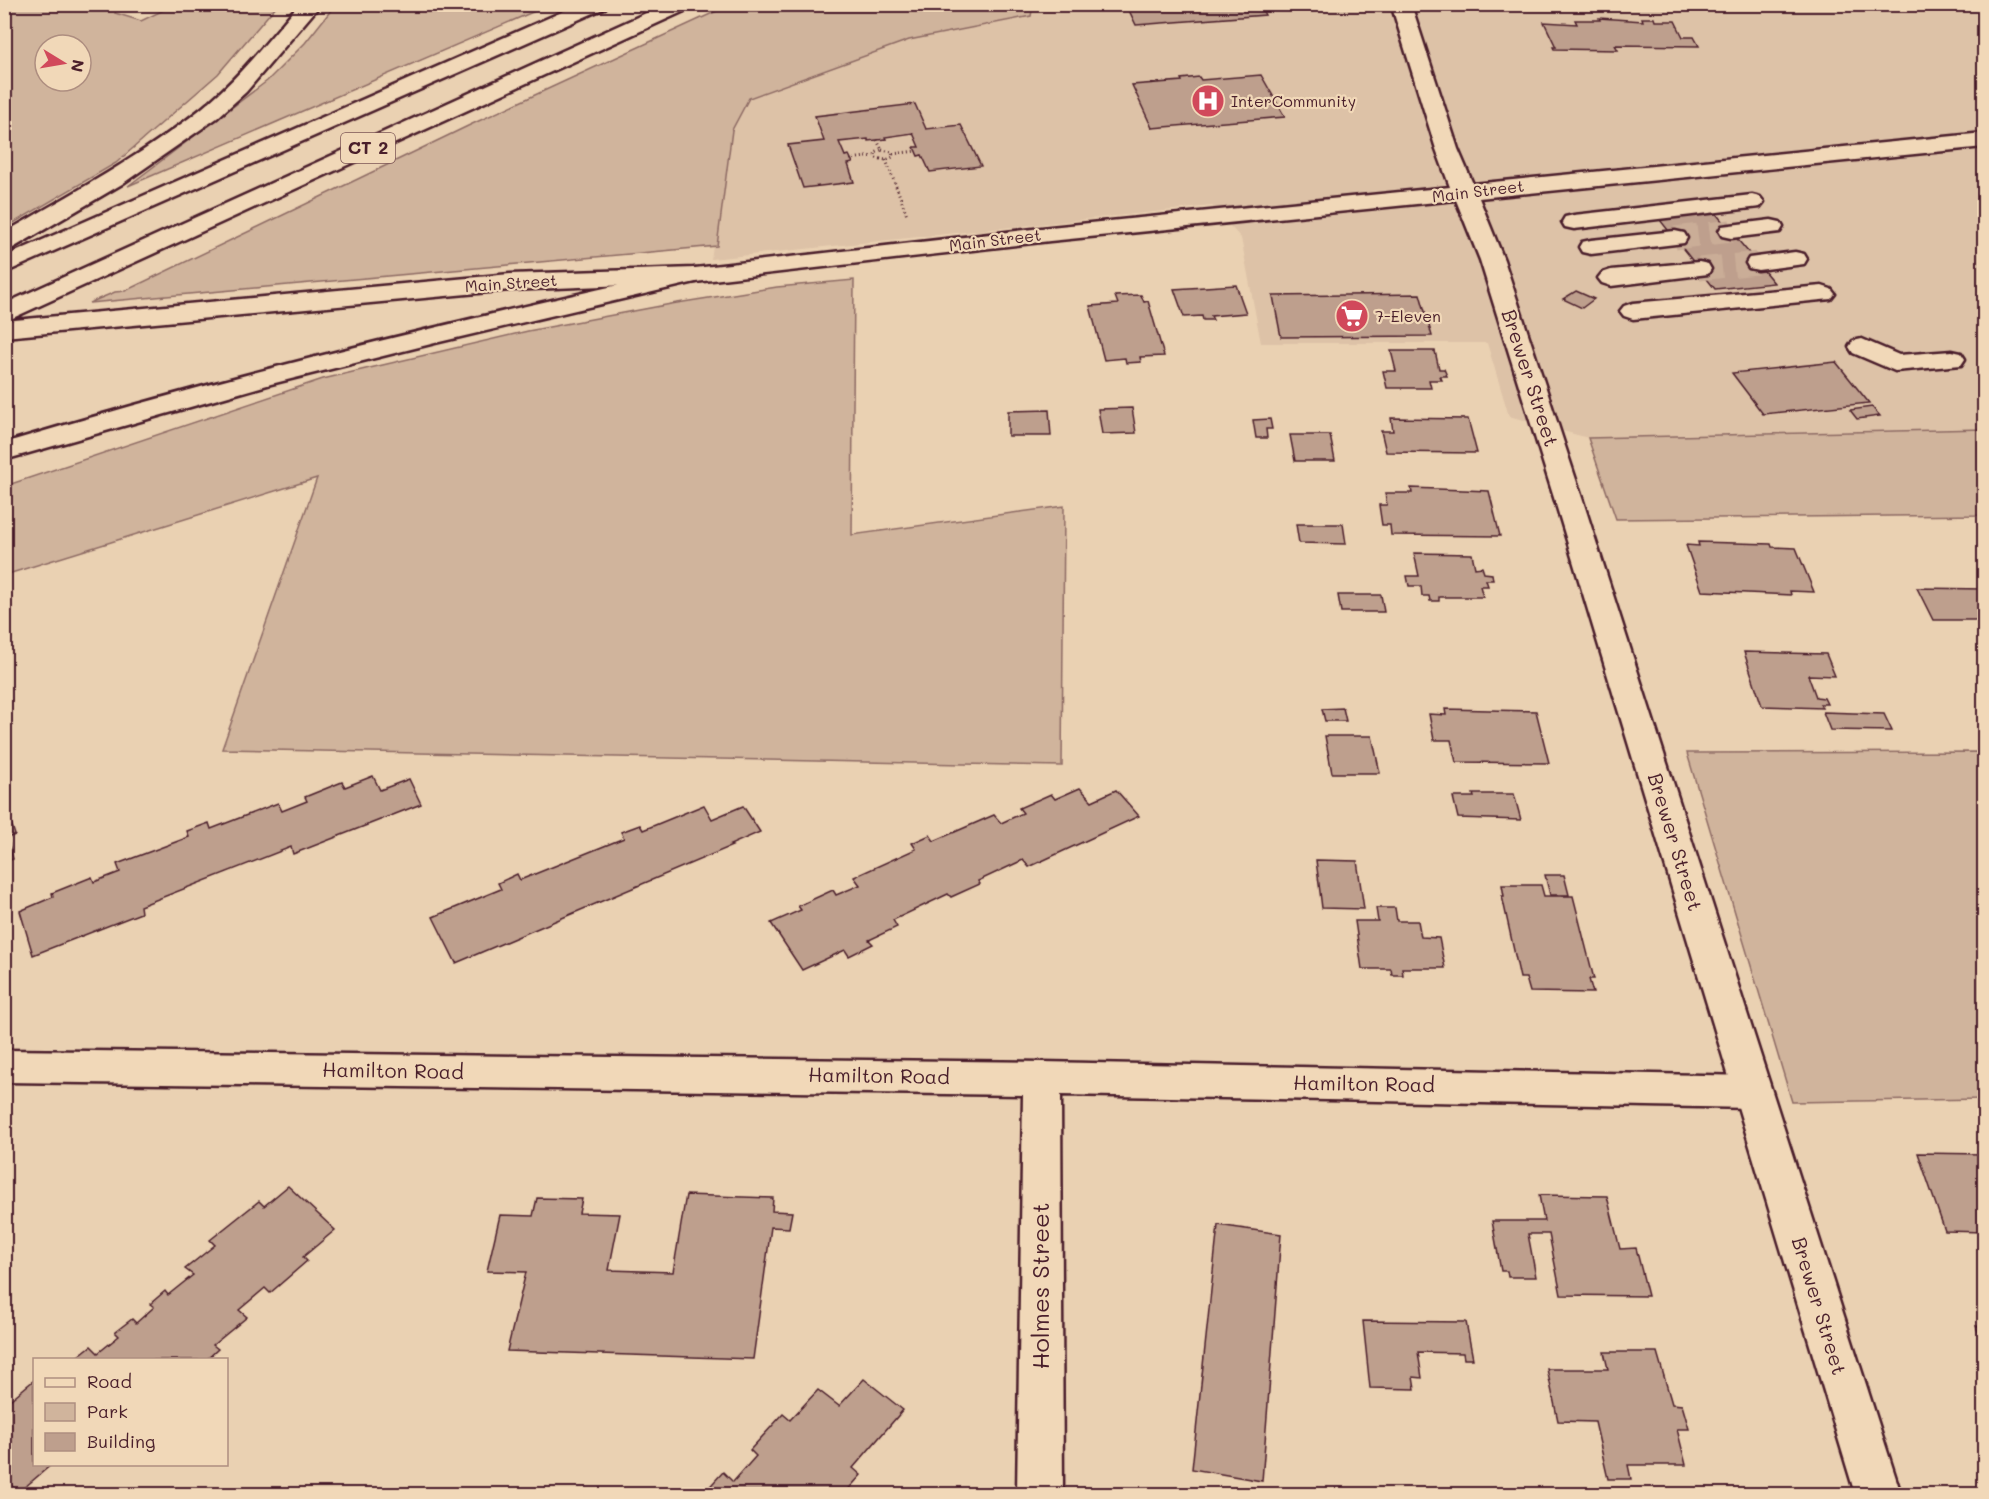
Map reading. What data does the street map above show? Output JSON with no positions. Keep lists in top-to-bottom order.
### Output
{
  "streets": {
    "main road": [
      "CT 2",
      "Main Street",
      "Brewer Street",
      "Hamilton Road",
      "Holmes Street"
    ]
  },
  "crossings": [
    ["Main Street", "Brewer Street"],
    ["Brewer Street", "Hamilton Road"],
    ["Hamilton Road", "Holmes Street"]
  ],
  "places": {
    "hospital": ["InterCommunity"],
    "supermarket": ["7-Eleven"]
  },
  "legend": ["Road", "Park", "Building"],
  "north": "right"
}
